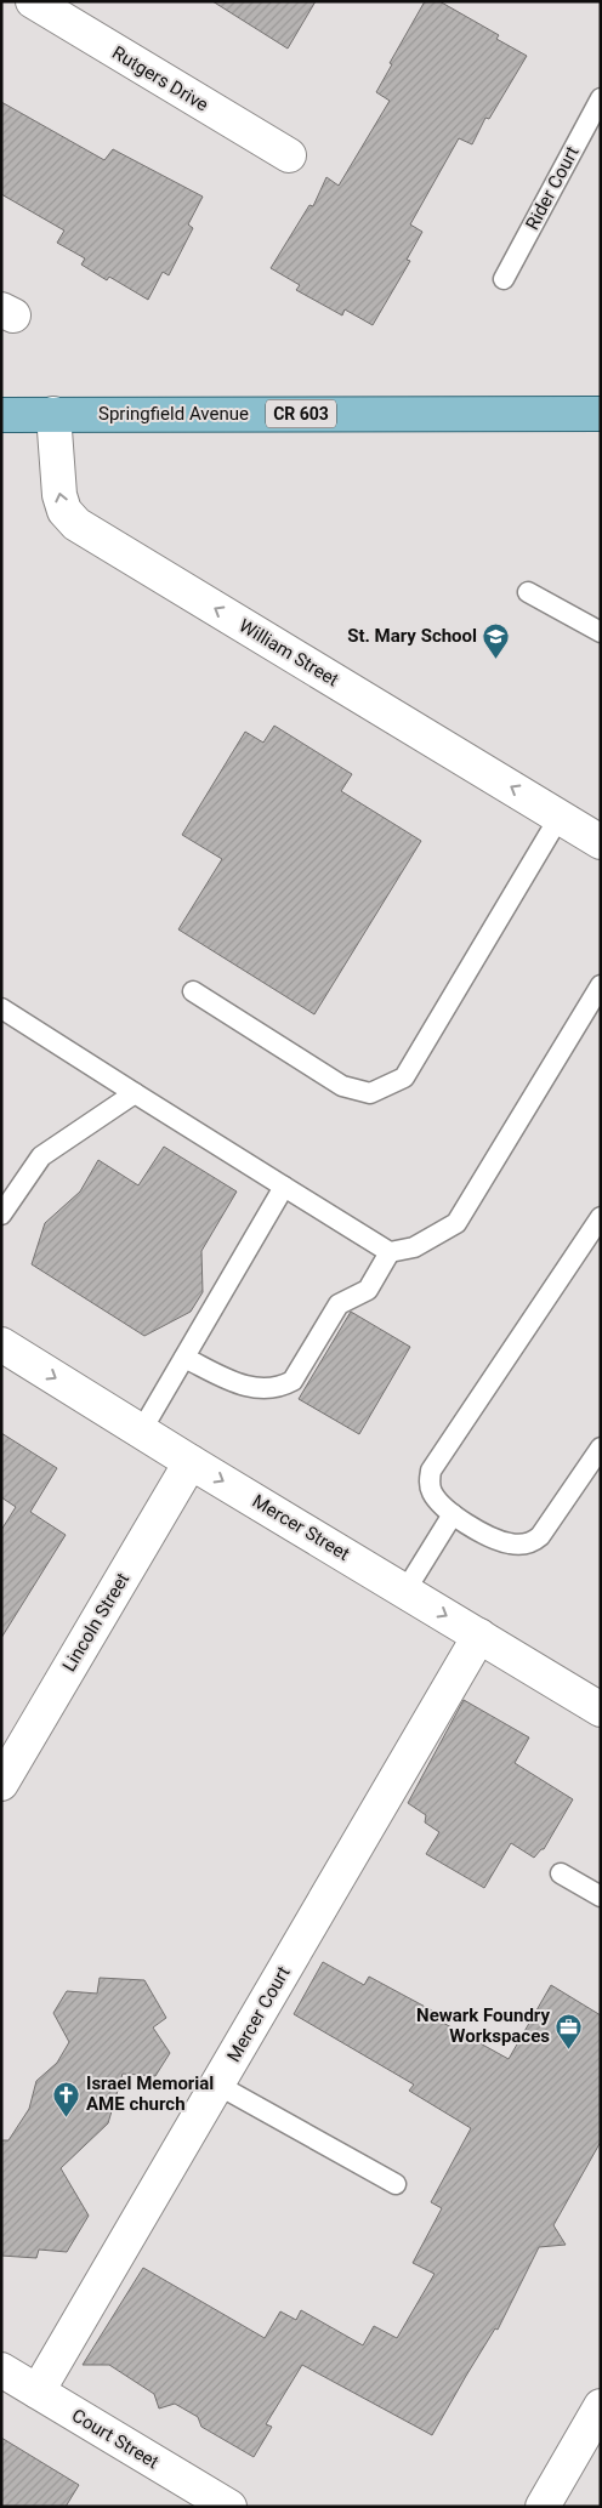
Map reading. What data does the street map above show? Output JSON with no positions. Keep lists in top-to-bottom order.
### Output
{
  "streets": {
    "main road": ["Springfield Avenue", "CR 603"],
    "street": [
      "Rutgers Drive",
      "William Street",
      "Mercer Street",
      "Lincoln Street",
      "Mercer Court",
      "Court Street"
    ],
    "lane": ["Rider Court"]
  },
  "crossings": [
    ["Springfield Avenue", "William Street"],
    ["Mercer Street", "Lincoln Street"],
    ["Mercer Street", "Mercer Court"],
    ["Mercer Court", "Court Street"]
  ],
  "one_way": ["William Street", "Mercer Street"],
  "places": {
    "school or university": ["St. Mary School"],
    "office": ["Newark Foundry Workspaces"],
    "church": ["Israel Memorial AME church"]
  }
}
